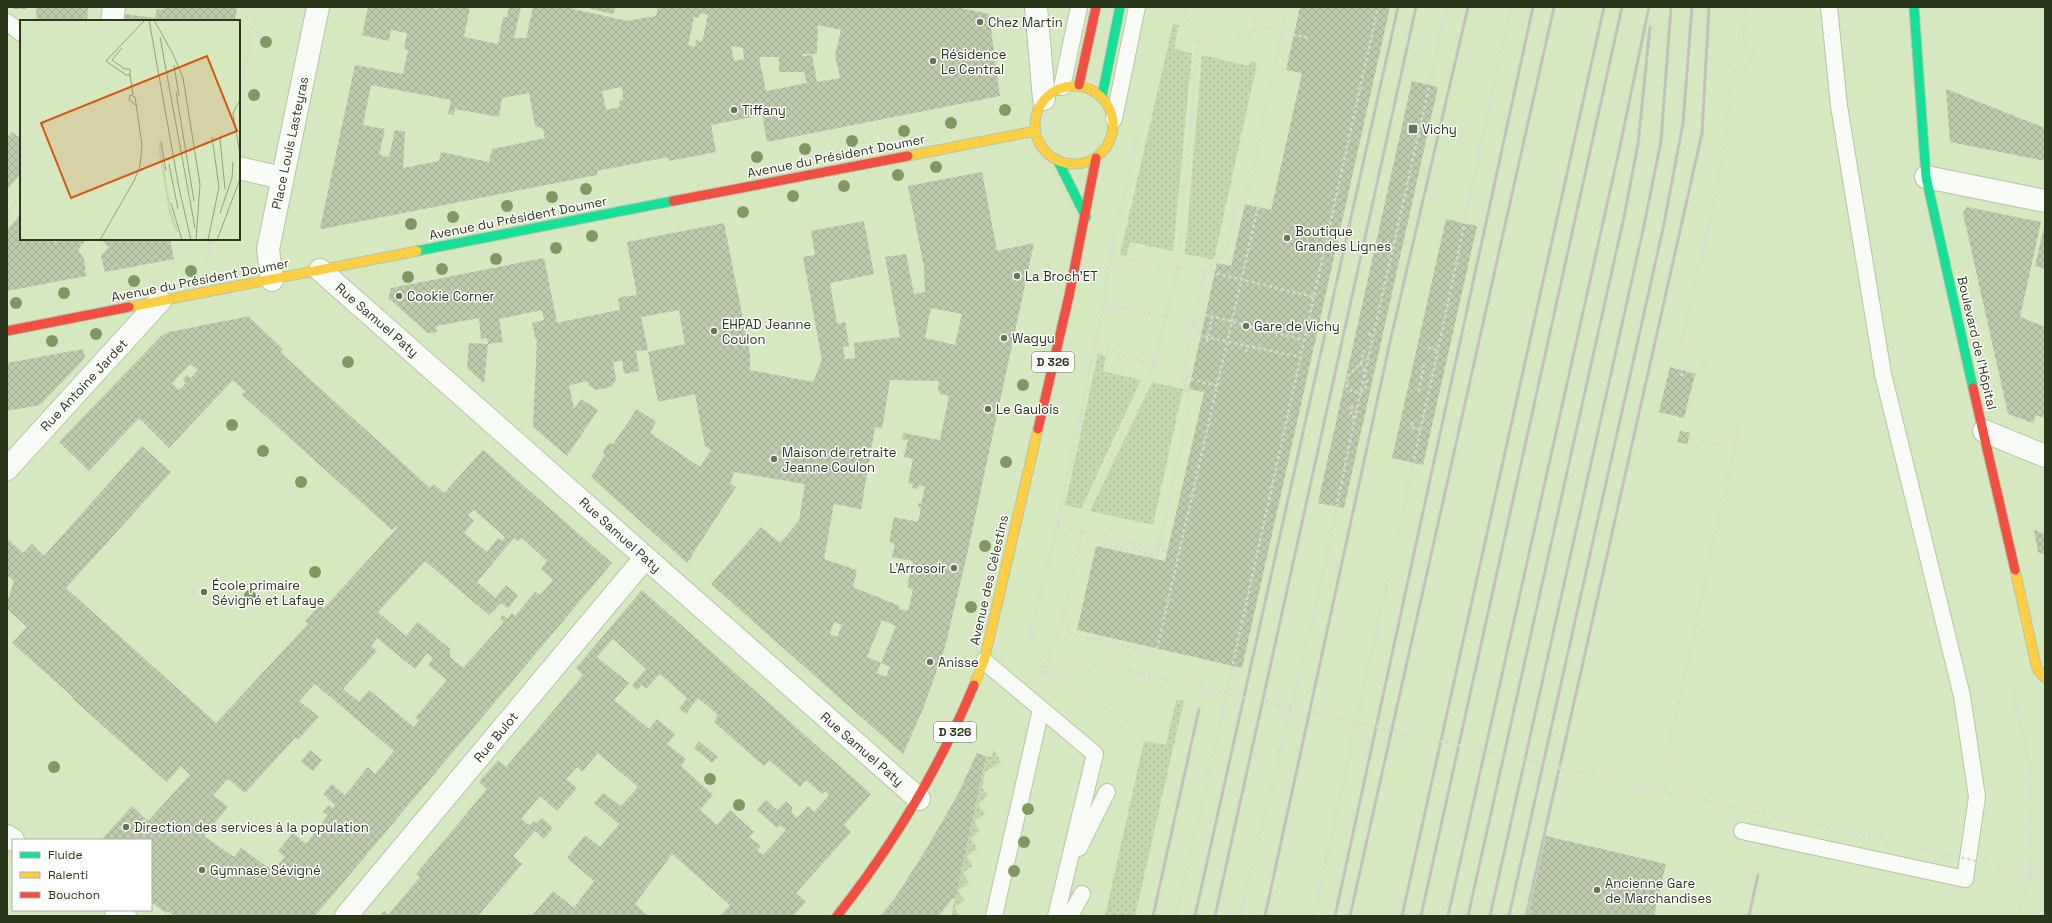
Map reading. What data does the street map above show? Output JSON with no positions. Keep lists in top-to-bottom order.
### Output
{
  "streets": {
    "street": [
      "Place Louis Lasteyras",
      "Avenue du Président Doumer",
      "Rue Samuel Paty",
      "Boulevard de l'Hôpital",
      "D 326",
      "Rue Antoine Jardet",
      "Avenue des Célestins",
      "Rue Bulot"
    ]
  },
  "crossings": [
    ["Place Louis Lasteyras", "Avenue du Président Doumer"],
    ["Avenue du Président Doumer", "Rue Samuel Paty"],
    ["Avenue du Président Doumer", "Rue Antoine Jardet"],
    ["Avenue du Président Doumer", "Avenue des Célestins"],
    ["Rue Samuel Paty", "Avenue des Célestins"],
    ["Rue Samuel Paty", "Rue Bulot"]
  ],
  "places": {
    "other": [
      "Chez Martin",
      "Résidence Le Central",
      "Tiffany",
      "Boutique Grandes Lignes",
      "La Broch'ET",
      "Cookie Corner",
      "Gare de Vichy",
      "EHPAD Jeanne Coulon",
      "Wagyu",
      "Le Gaulois",
      "Maison de retraite Jeanne Coulon",
      "L'Arrosoir",
      "École primaire Sévigné et Lafaye",
      "Anisse",
      "Direction des services à la population",
      "Gymnase Sévigné",
      "Ancienne Gare de Marchandises"
    ],
    "transit": ["Vichy"]
  },
  "legend": ["Fluide", "Ralenti", "Bouchon"]
}
